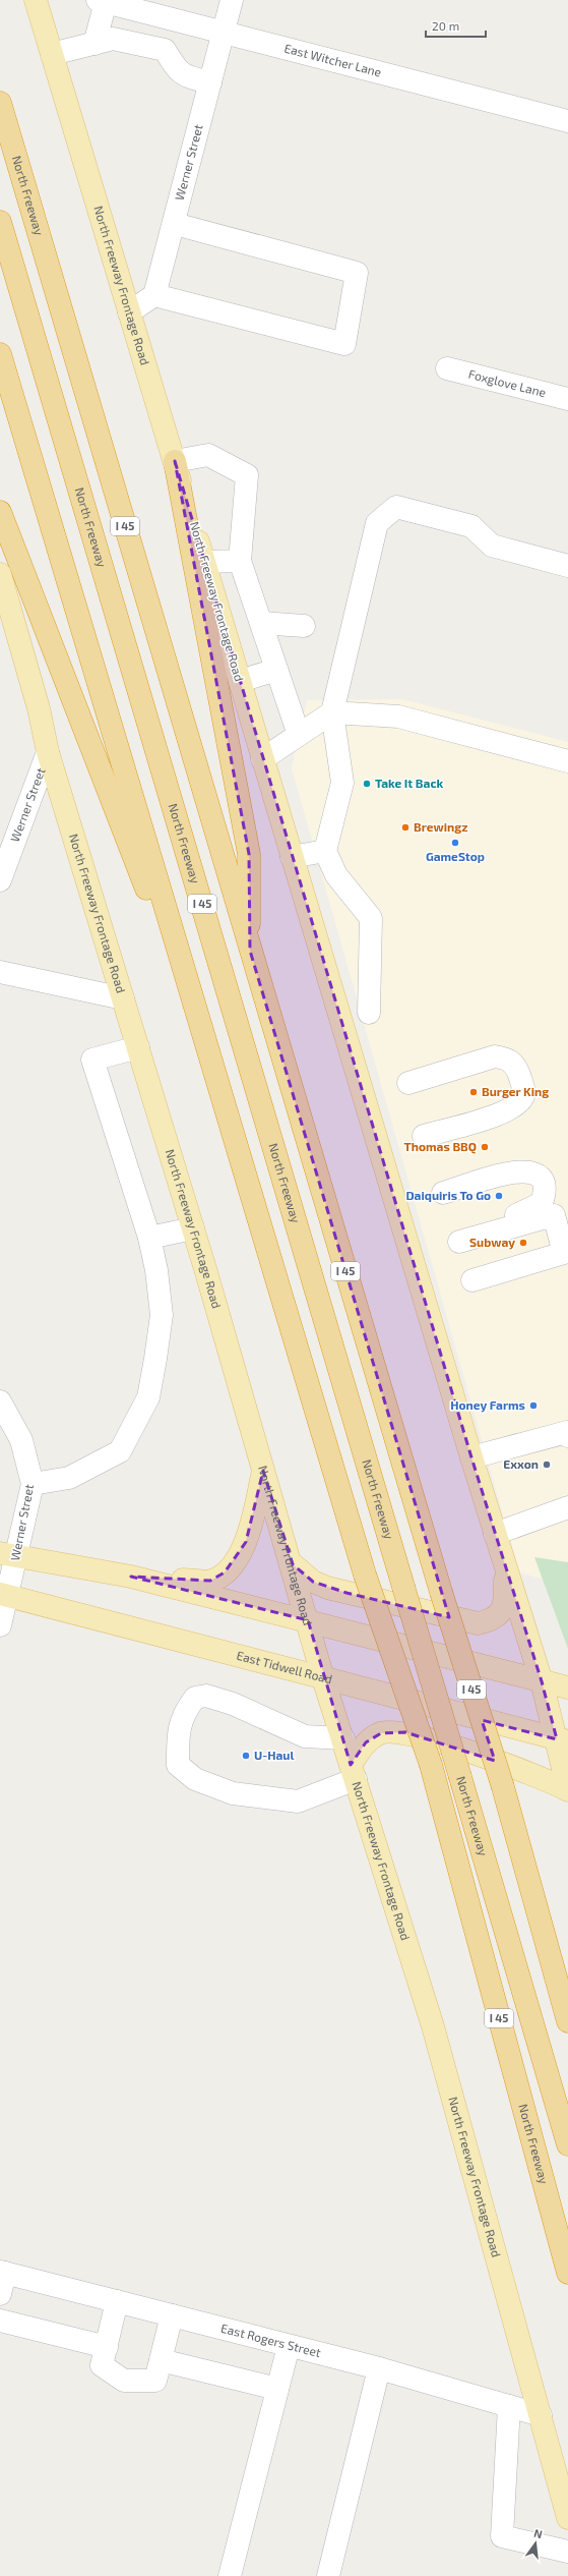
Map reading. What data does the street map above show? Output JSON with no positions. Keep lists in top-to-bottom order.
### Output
{
  "streets": {
    "highway": ["North Freeway", "I 45"],
    "main road": ["North Freeway Frontage Road", "East Tidwell Road"],
    "street": [
      "East Witcher Lane",
      "Werner Street",
      "Foxglove Lane",
      "East Rogers Street"
    ]
  },
  "crossings": [
    ["East Witcher Lane", "Werner Street"],
    ["Werner Street", "North Freeway Frontage Road"],
    ["Werner Street", "East Tidwell Road"],
    ["North Freeway Frontage Road", "East Tidwell Road"],
    ["North Freeway Frontage Road", "East Rogers Street"]
  ],
  "places": [
    "Take It Back",
    "Brewingz",
    "GameStop",
    "Burger King",
    "Thomas BBQ",
    "Daiquiris To Go",
    "Subway",
    "Honey Farms",
    "Exxon",
    "U-Haul"
  ],
  "scale_bar": "20 m",
  "north": "top"
}
